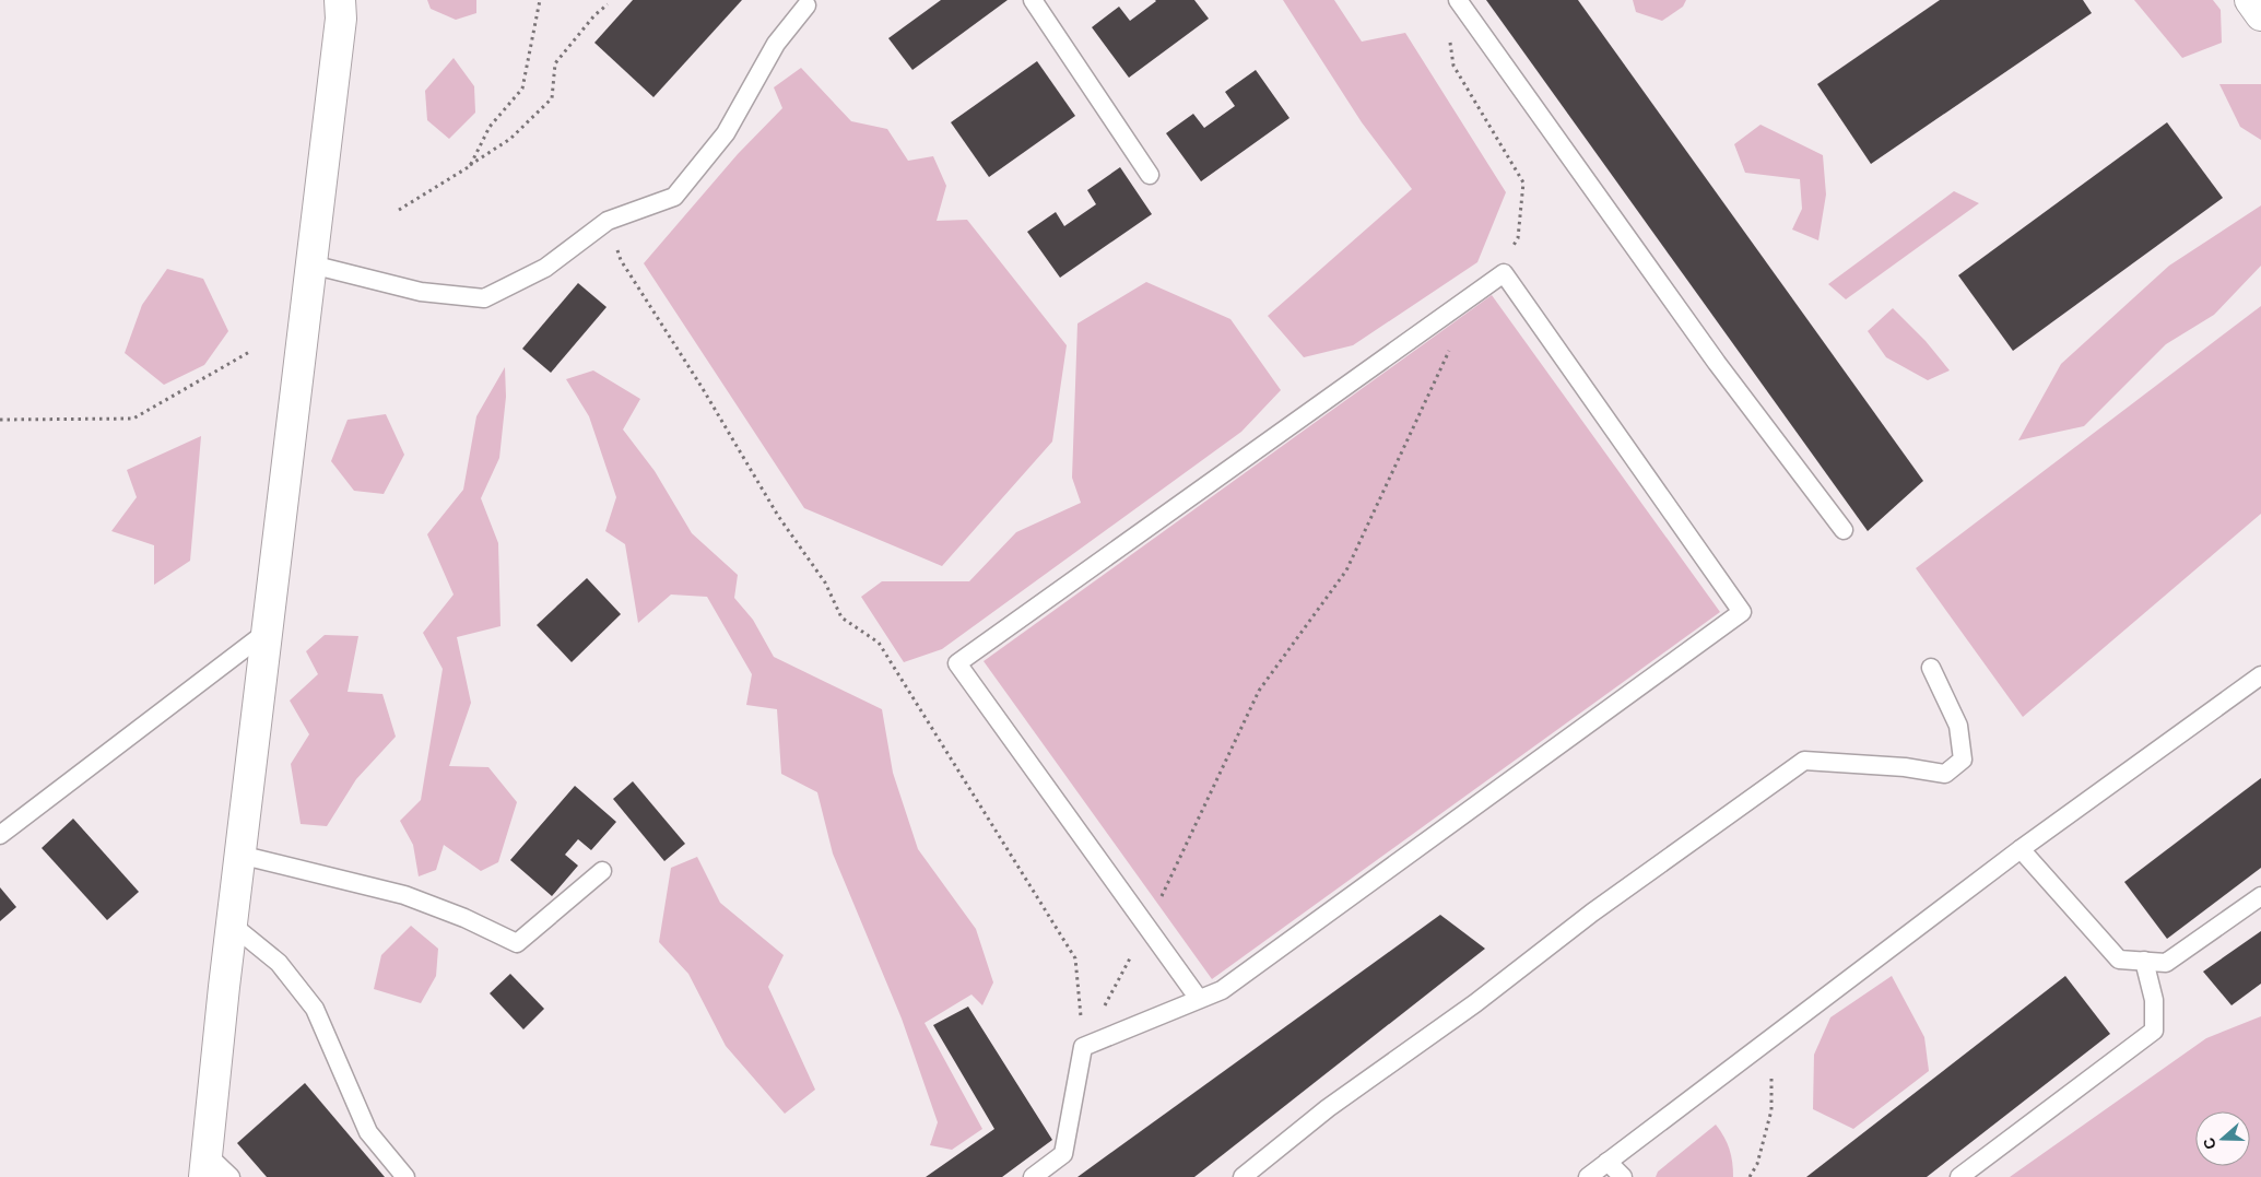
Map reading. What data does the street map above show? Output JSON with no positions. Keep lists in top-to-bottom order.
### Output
{
  "north": "left"
}
